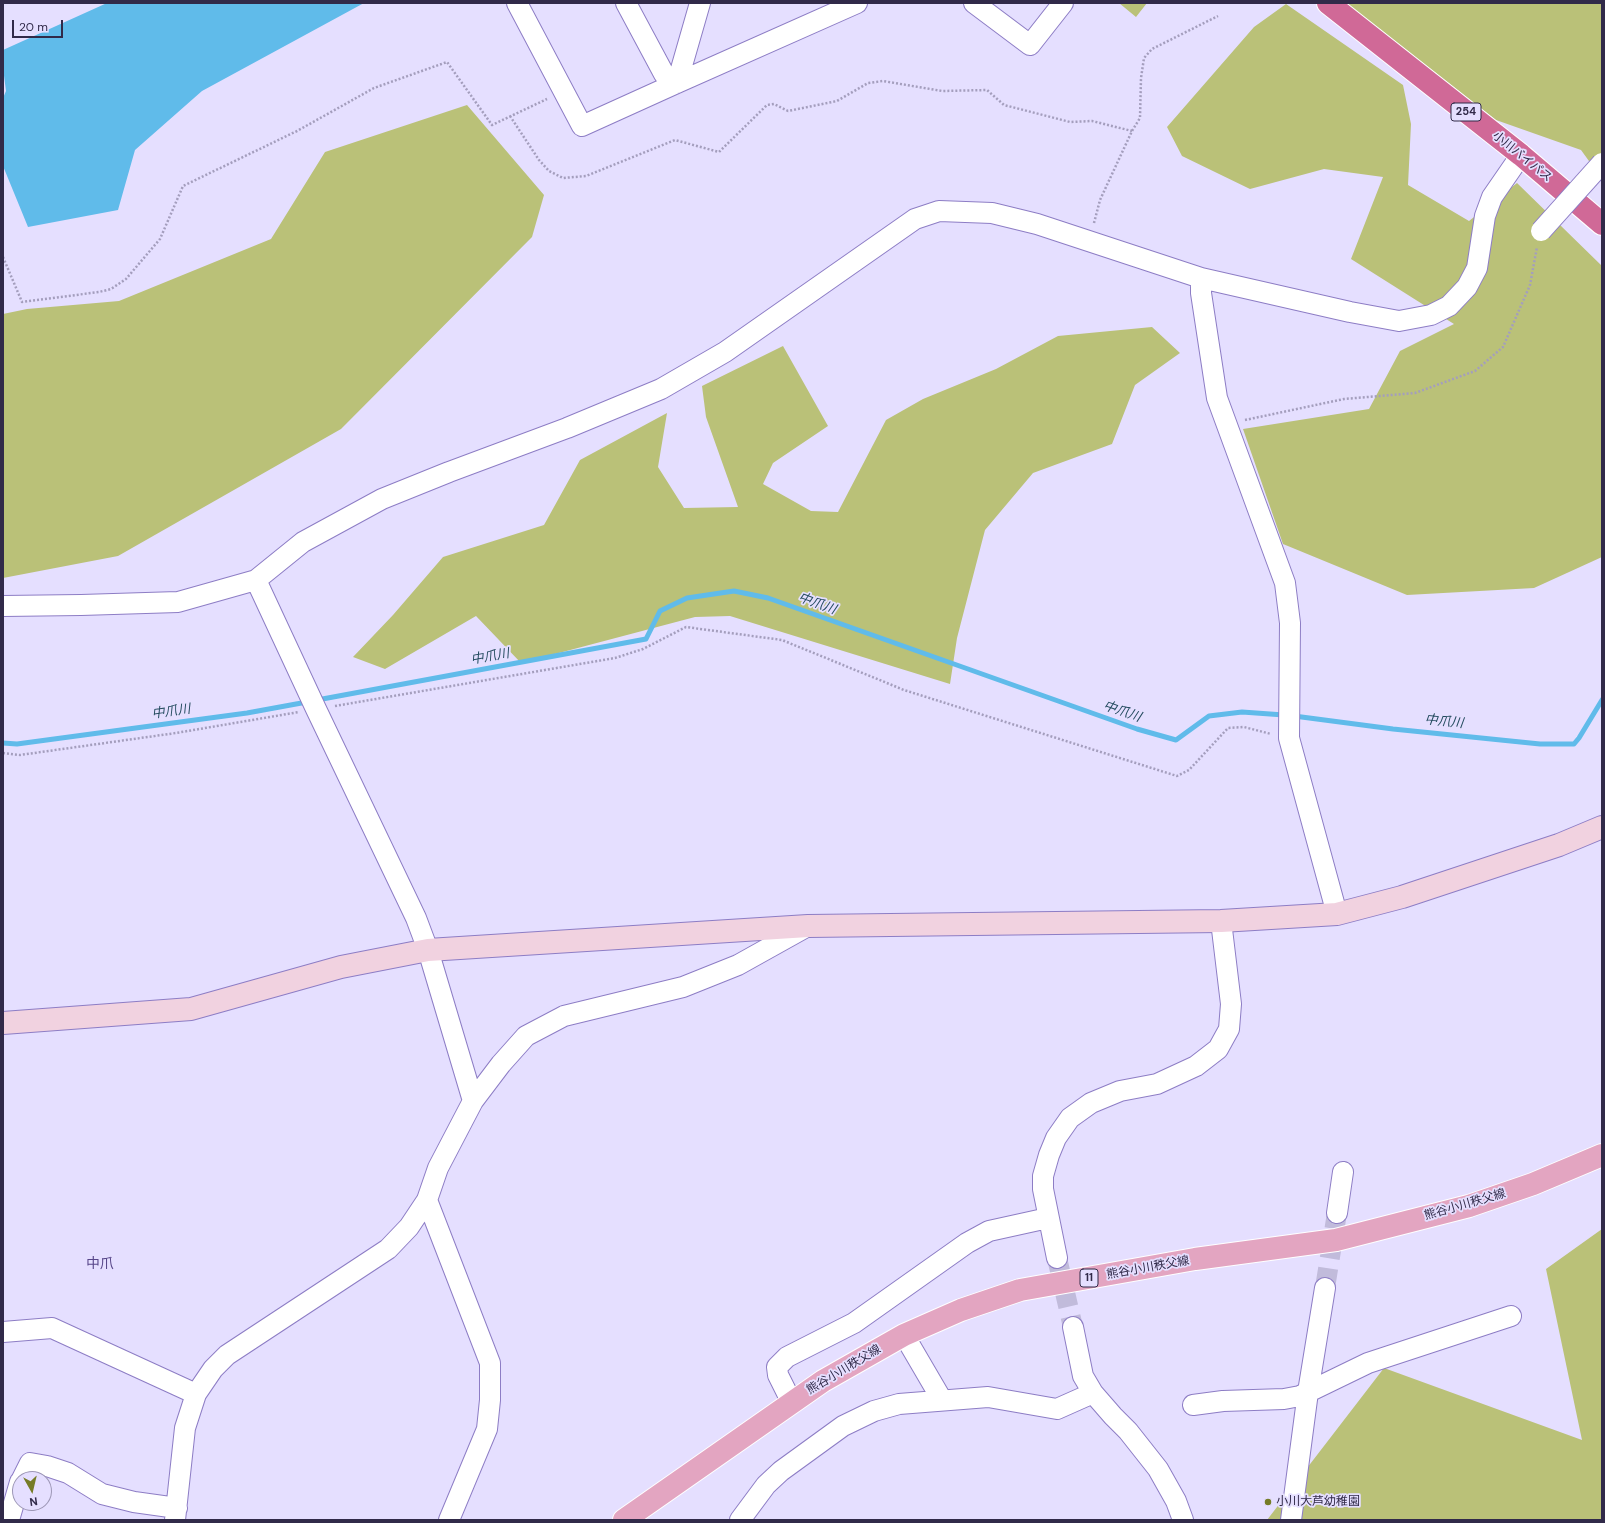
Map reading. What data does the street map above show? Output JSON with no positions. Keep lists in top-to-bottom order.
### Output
{
  "streets": {
    "highway": ["254", "小川バイパス"],
    "main road": ["熊谷小川秩父線", "11"]
  },
  "districts": ["中爪"],
  "water": ["中爪川"],
  "places": ["小川大芦幼稚園"],
  "scale_bar": "20 m",
  "north": "bottom"
}
